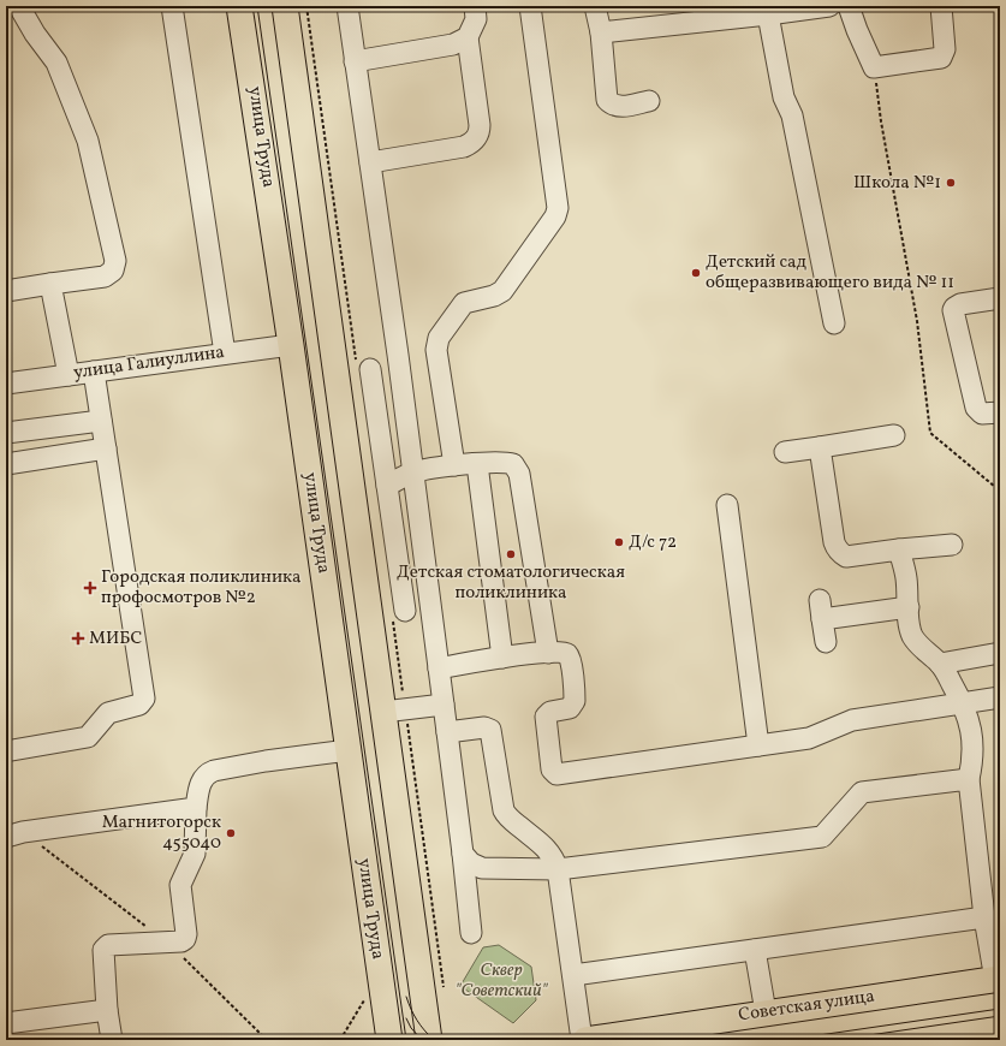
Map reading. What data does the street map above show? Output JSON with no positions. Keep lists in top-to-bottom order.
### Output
{
  "streets": {
    "main road": ["улица Труда", "Советская улица"],
    "street": ["улица Галиуллина"]
  },
  "crossings": [
    ["улица Труда", "улица Галиуллина"]
  ],
  "parks": ["Сквер \"Советский\""],
  "places": {
    "other": [
      "Школа №1",
      "Детский сад общеразвивающего вида № 11",
      "Д/с 72",
      "Детская стоматологическая поликлиника",
      "Магнитогорск 455040"
    ],
    "health": ["Городская поликлиника профосмотров №2", "МИБС"]
  }
}
